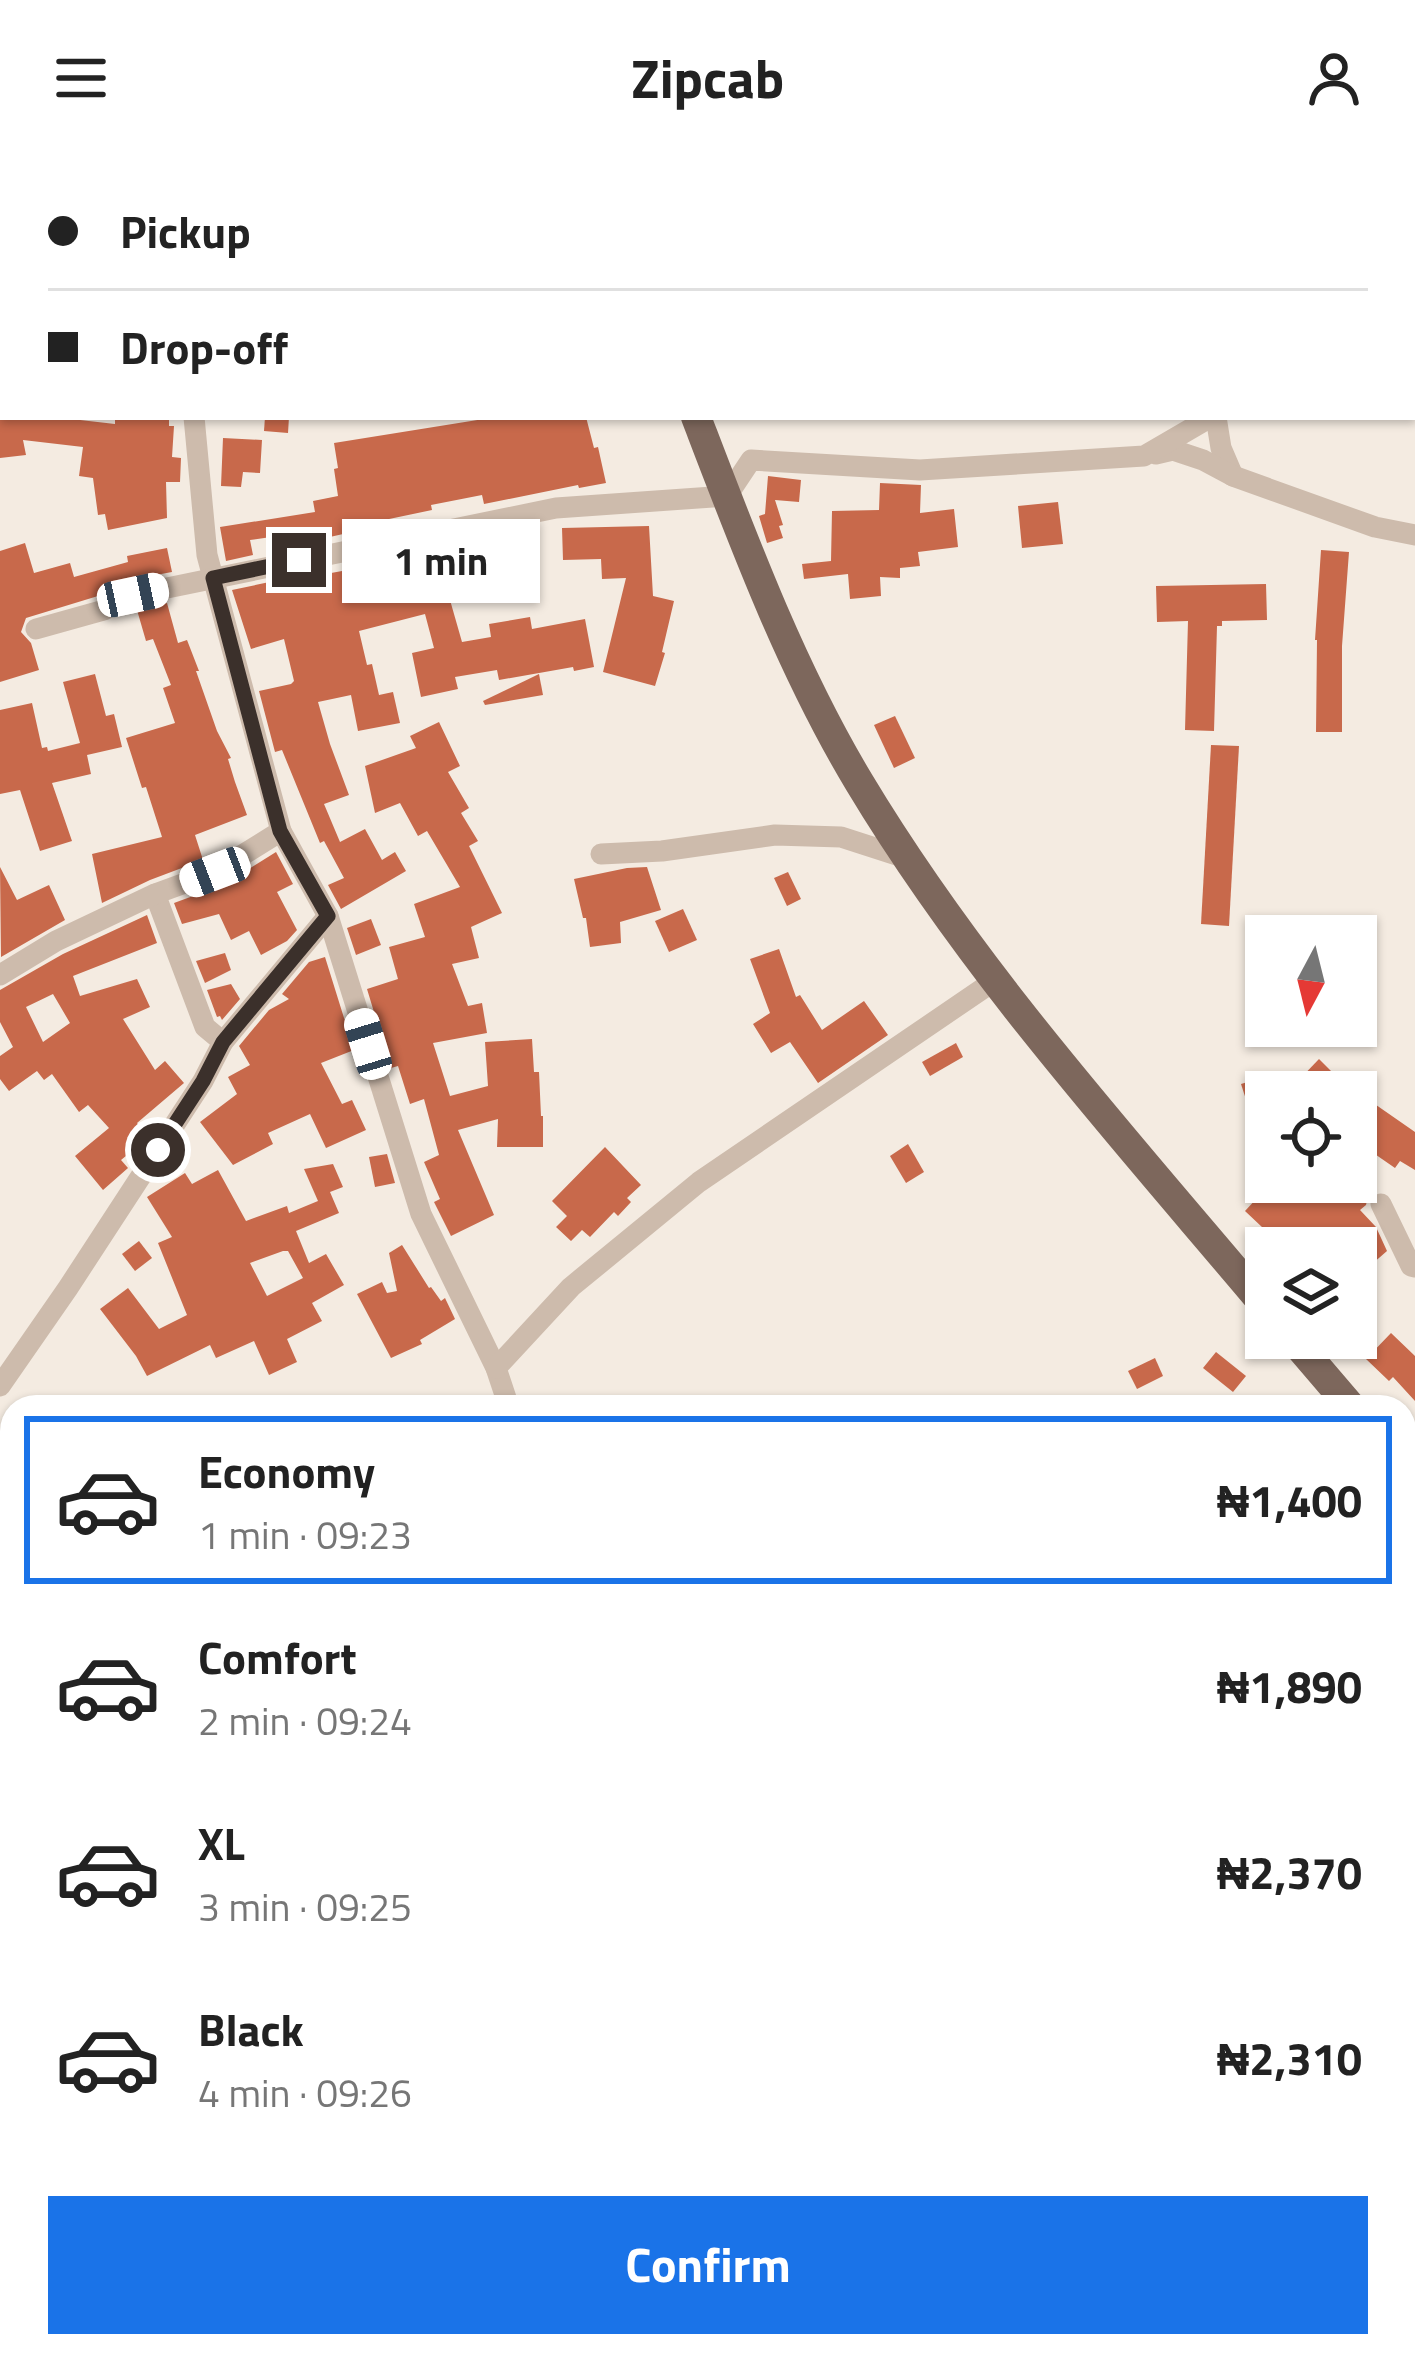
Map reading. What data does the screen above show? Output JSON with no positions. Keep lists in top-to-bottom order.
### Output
{
  "north": "bottom",
  "page": {
    "header": "Zipcab",
    "banner": ["Pickup", "Drop-off"],
    "bubble": "1 min",
    "list": [
      {
        "name": "Economy",
        "note": "1 min · 09:23",
        "value": "₦1,400"
      },
      {
        "name": "Comfort",
        "note": "2 min · 09:24",
        "value": "₦1,890"
      },
      {
        "name": "XL",
        "note": "3 min · 09:25",
        "value": "₦2,370"
      },
      {
        "name": "Black",
        "note": "4 min · 09:26",
        "value": "₦2,310"
      }
    ],
    "buttons": "Confirm"
  }
}
